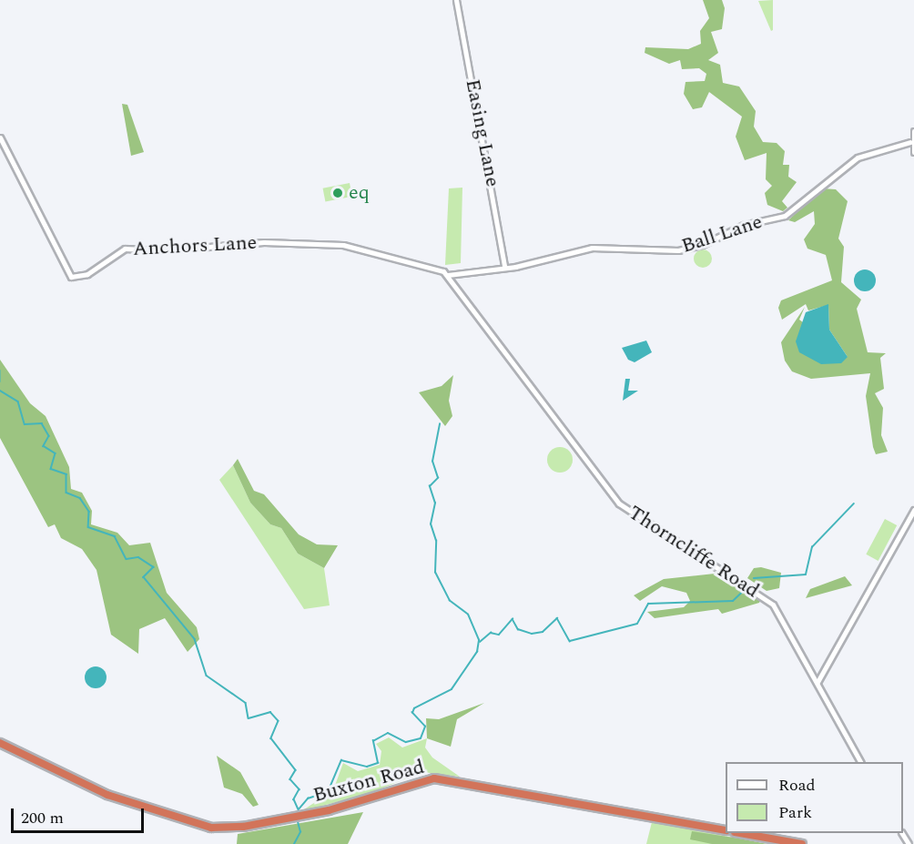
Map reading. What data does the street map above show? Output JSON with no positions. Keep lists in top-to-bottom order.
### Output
{
  "streets": {
    "highway": ["Buxton Road"],
    "street": [
      "Easing Lane",
      "Ball Lane",
      "Anchors Lane",
      "Thorncliffe Road"
    ]
  },
  "crossings": [
    ["Easing Lane", "Ball Lane"],
    ["Ball Lane", "Anchors Lane"],
    ["Ball Lane", "Thorncliffe Road"],
    ["Anchors Lane", "Thorncliffe Road"]
  ],
  "places": ["eq"],
  "legend": ["Road", "Park"],
  "scale_bar": "200 m"
}
